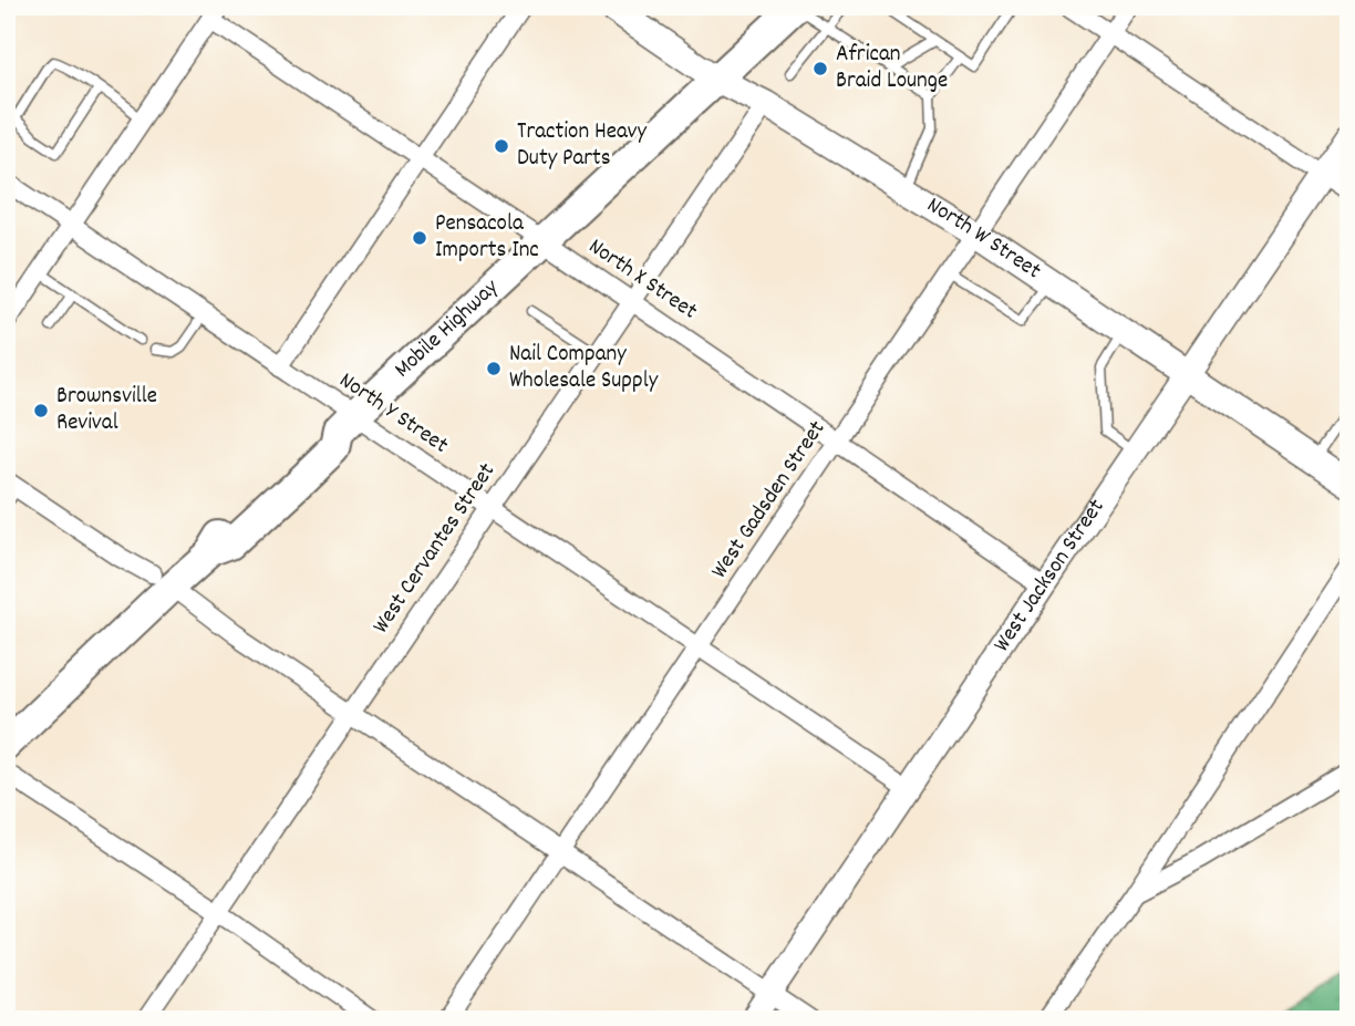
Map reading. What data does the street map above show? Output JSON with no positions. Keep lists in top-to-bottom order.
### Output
{
  "streets": {
    "main road": ["North W Street", "Mobile Highway"],
    "street": [
      "North X Street",
      "North Y Street",
      "West Gadsden Street",
      "West Cervantes Street",
      "West Jackson Street"
    ]
  },
  "crossings": [
    ["North W Street", "Mobile Highway"],
    ["North W Street", "West Gadsden Street"],
    ["North W Street", "West Cervantes Street"],
    ["North W Street", "West Jackson Street"],
    ["North X Street", "Mobile Highway"],
    ["North X Street", "West Gadsden Street"],
    ["North X Street", "West Cervantes Street"],
    ["North X Street", "West Jackson Street"],
    ["Mobile Highway", "North Y Street"],
    ["North Y Street", "West Gadsden Street"],
    ["North Y Street", "West Cervantes Street"],
    ["North Y Street", "West Jackson Street"]
  ],
  "places": [
    "African Braid Lounge",
    "Traction Heavy Duty Parts",
    "Pensacola Imports Inc",
    "Nail Company Wholesale Supply",
    "Brownsville Revival"
  ]
}
